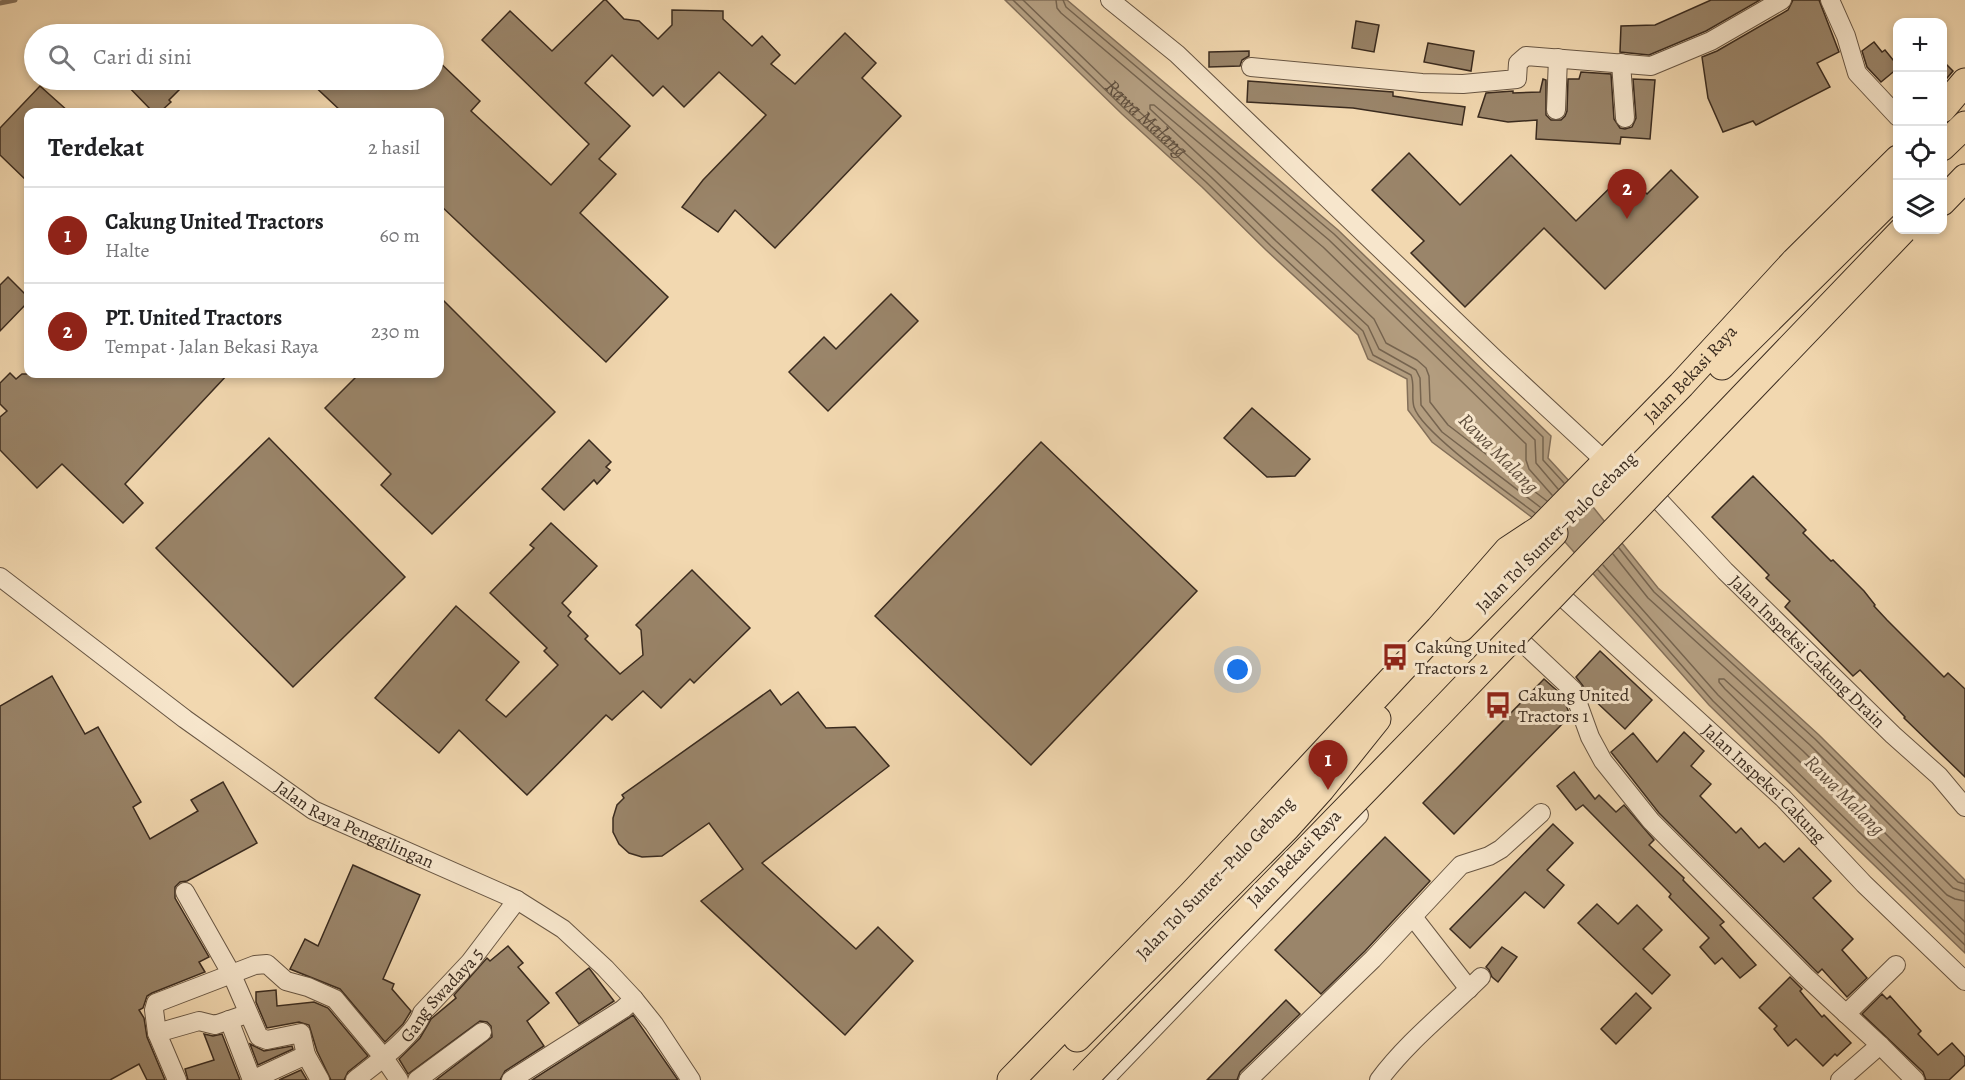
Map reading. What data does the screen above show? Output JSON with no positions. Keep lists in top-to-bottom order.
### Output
{
  "streets": {
    "highway": ["Jalan Bekasi Raya", "Jalan Tol Sunter–Pulo Gebang"],
    "street": [
      "Jalan Inspeksi Cakung Drain",
      "Jalan Inspeksi Cakung",
      "Jalan Raya Penggilingan",
      "Gang Swadaya 5"
    ]
  },
  "crossings": [
    ["Jalan Bekasi Raya", "Jalan Inspeksi Cakung Drain"],
    ["Jalan Bekasi Raya", "Jalan Inspeksi Cakung"],
    ["Jalan Raya Penggilingan", "Gang Swadaya 5"]
  ],
  "water": ["Rawa Malang"],
  "places": {
    "bus stop": ["Cakung United Tractors 2", "Cakung United Tractors 1"]
  },
  "page": {
    "map_buttons": ["+", "−"],
    "search": "Cari di sini",
    "heading": ["Terdekat", "2 hasil"],
    "pins": ["2", "1"],
    "list": [
      {
        "mark": "1",
        "name": "Cakung United Tractors",
        "note": "Halte",
        "value": "60 m"
      },
      {
        "mark": "2",
        "name": "PT. United Tractors",
        "note": "Tempat · Jalan Bekasi Raya",
        "value": "230 m"
      }
    ]
  }
}
